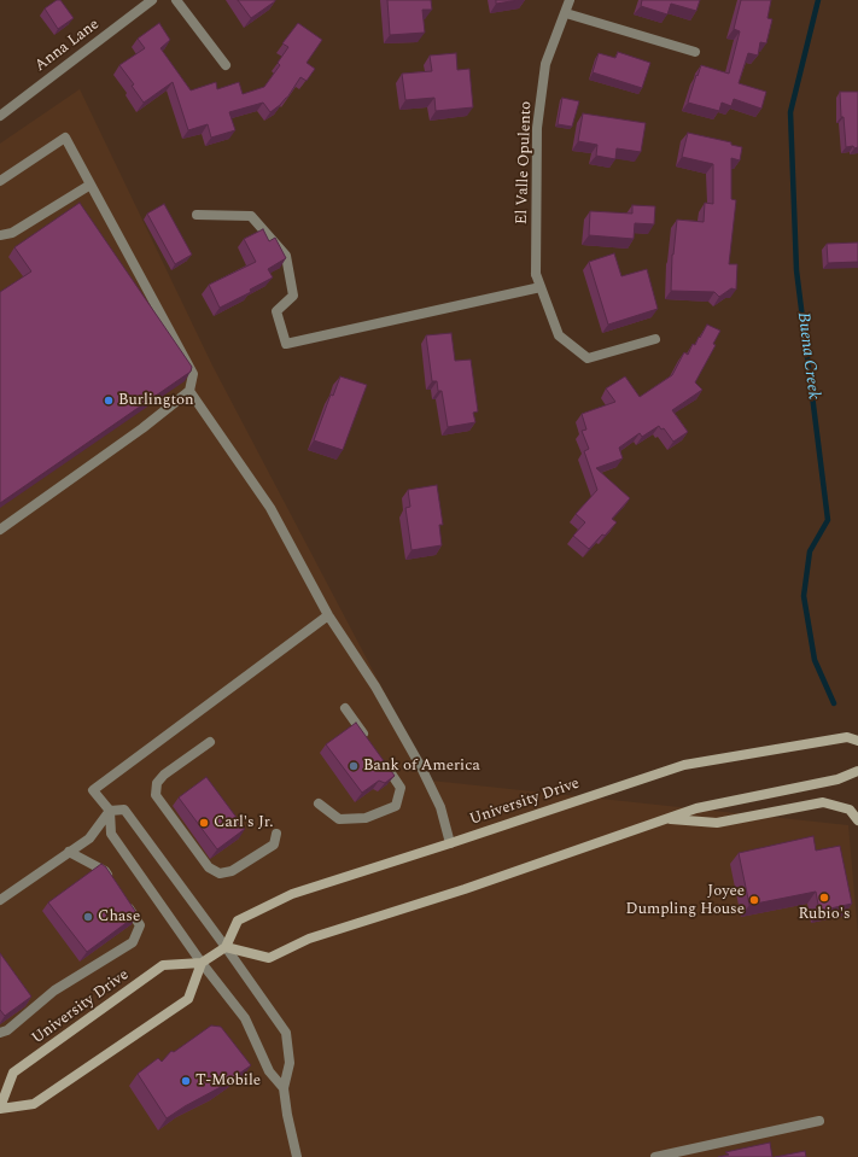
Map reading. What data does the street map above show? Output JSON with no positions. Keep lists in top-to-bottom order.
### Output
{
  "streets": {
    "street": ["Anna Lane", "El Valle Opulento", "University Drive"]
  },
  "water": ["Buena Creek"],
  "places": [
    "Burlington",
    "Bank of America",
    "Carl's Jr.",
    "Rubio's",
    "Joyee Dumpling House",
    "Chase",
    "T-Mobile"
  ]
}
